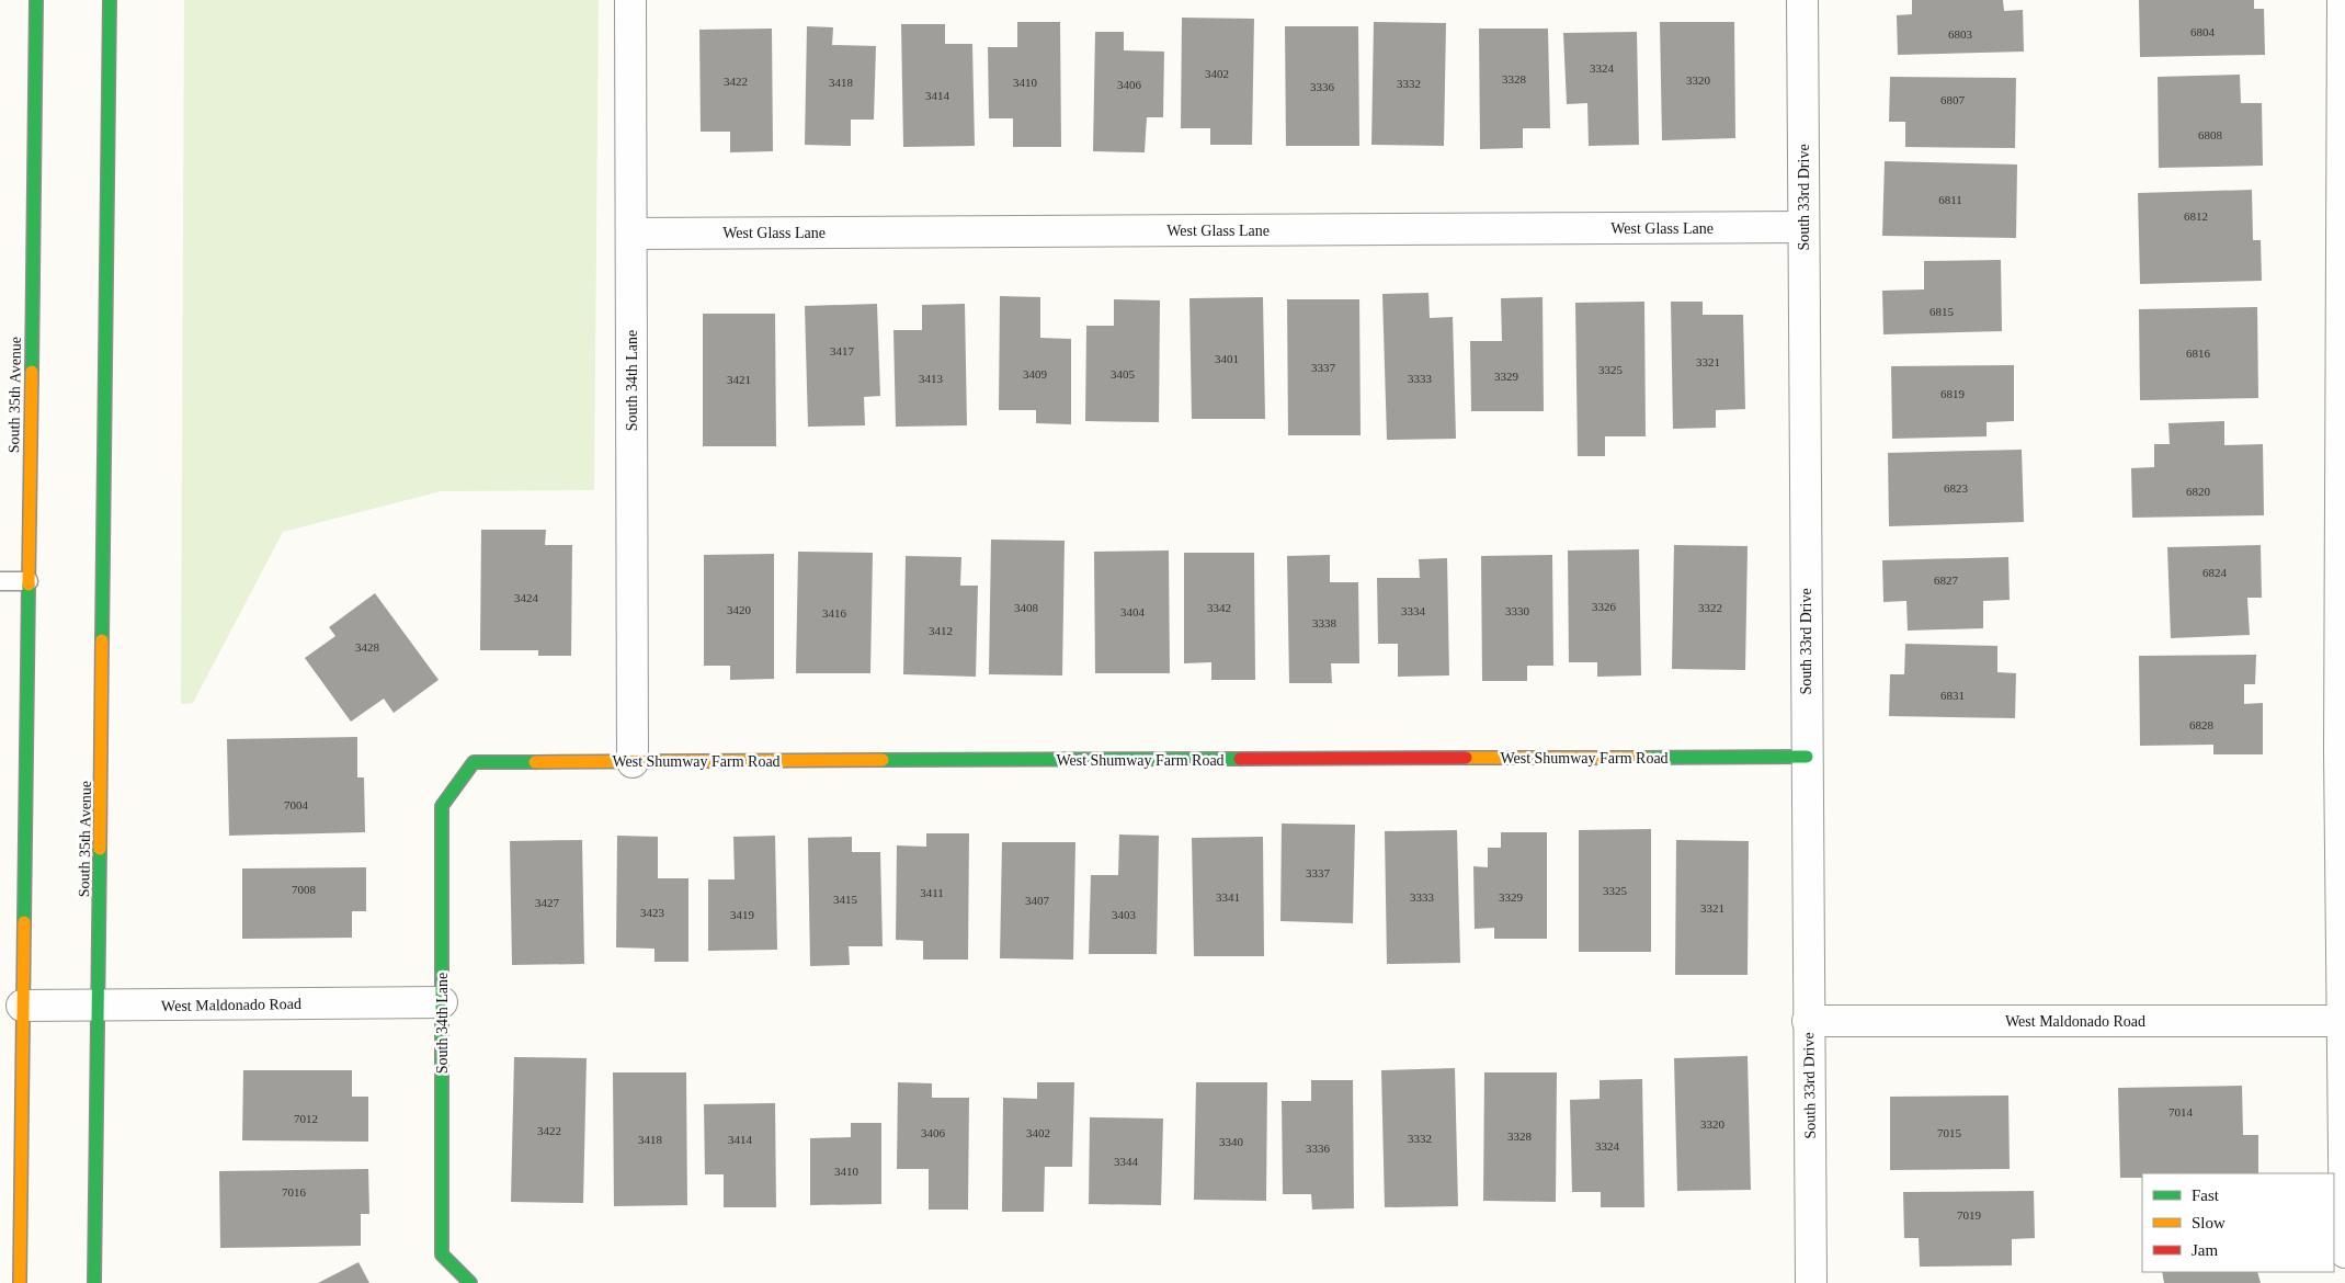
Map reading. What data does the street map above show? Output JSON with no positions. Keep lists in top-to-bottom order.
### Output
{
  "streets": {
    "main road": ["South 34th Lane", "South 35th Avenue", "West Shumway Farm Road"],
    "street": ["South 33rd Drive", "West Glass Lane", "West Maldonado Road"]
  },
  "crossings": [
    ["South 33rd Drive", "West Glass Lane"],
    ["South 33rd Drive", "West Shumway Farm Road"],
    ["South 33rd Drive", "West Maldonado Road"],
    ["West Glass Lane", "South 34th Lane"],
    ["South 34th Lane", "West Shumway Farm Road"],
    ["South 34th Lane", "West Maldonado Road"],
    ["South 35th Avenue", "West Maldonado Road"]
  ],
  "house_numbers": [
    "6804",
    "6803",
    "3324",
    "3402",
    "3328",
    "3320",
    "3422",
    "3418",
    "3410",
    "3332",
    "3406",
    "3336",
    "3414",
    "6807",
    "6808",
    "6811",
    "6812",
    "6815",
    "3417",
    "6816",
    "3401",
    "3321",
    "3337",
    "3325",
    "3409",
    "3405",
    "3329",
    "3413",
    "3333",
    "3421",
    "6819",
    "6823",
    "6820",
    "6824",
    "6827",
    "3424",
    "3326",
    "3408",
    "3342",
    "3322",
    "3420",
    "3334",
    "3330",
    "3404",
    "3416",
    "3338",
    "3412",
    "3428",
    "6831",
    "6828",
    "7004",
    "3337",
    "7008",
    "3325",
    "3411",
    "3341",
    "3333",
    "3329",
    "3415",
    "3407",
    "3427",
    "3321",
    "3423",
    "3419",
    "3403",
    "7014",
    "7012",
    "3320",
    "3422",
    "3406",
    "3402",
    "7015",
    "3328",
    "3332",
    "3418",
    "3414",
    "3340",
    "3324",
    "3336",
    "3344",
    "3410",
    "7016",
    "7019"
  ],
  "legend": ["Fast", "Slow", "Jam"]
}
